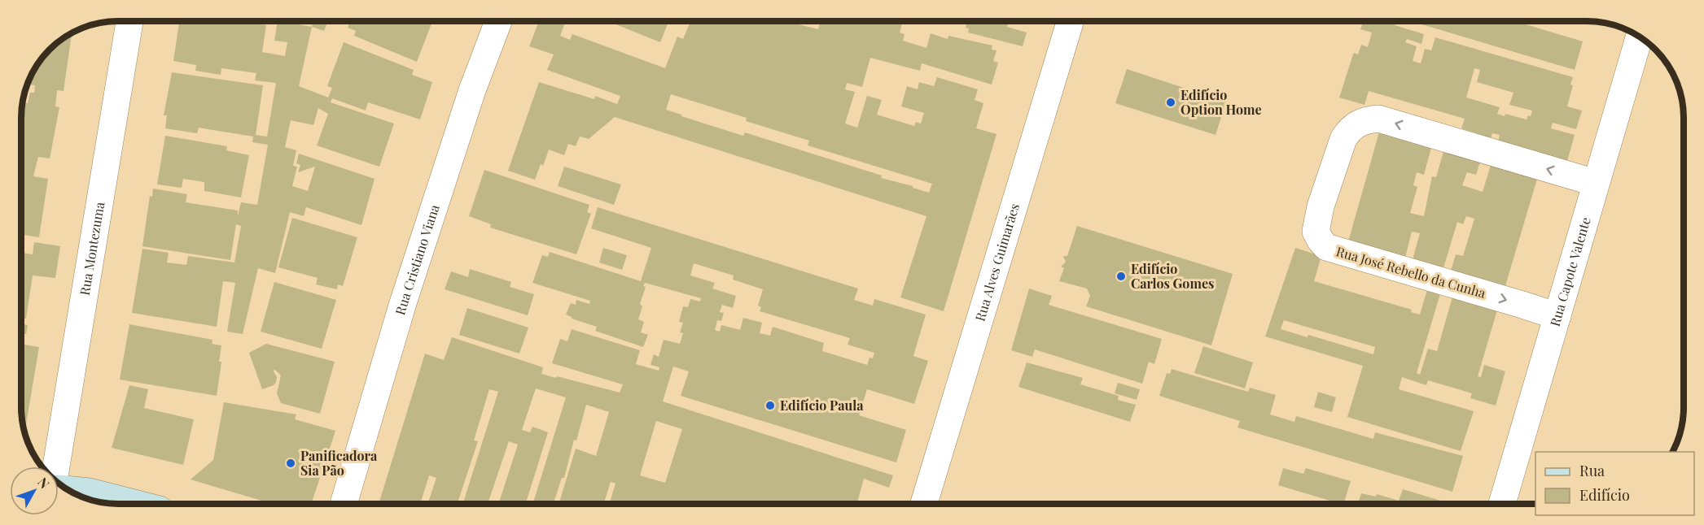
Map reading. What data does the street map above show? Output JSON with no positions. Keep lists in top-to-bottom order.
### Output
{
  "streets": {
    "street": [
      "Rua Montezuma",
      "Rua Cristiano Viana",
      "Rua Alves Guimarães",
      "Rua José Rebello da Cunha",
      "Rua Capote Valente"
    ]
  },
  "crossings": [
    ["Rua José Rebello da Cunha", "Rua Capote Valente"]
  ],
  "places": [
    "Edifício Option Home",
    "Edifício Carlos Gomes",
    "Edifício Paula",
    "Panificadora Sia Pão"
  ],
  "legend": ["Rua", "Edifício"],
  "north": "top right"
}
